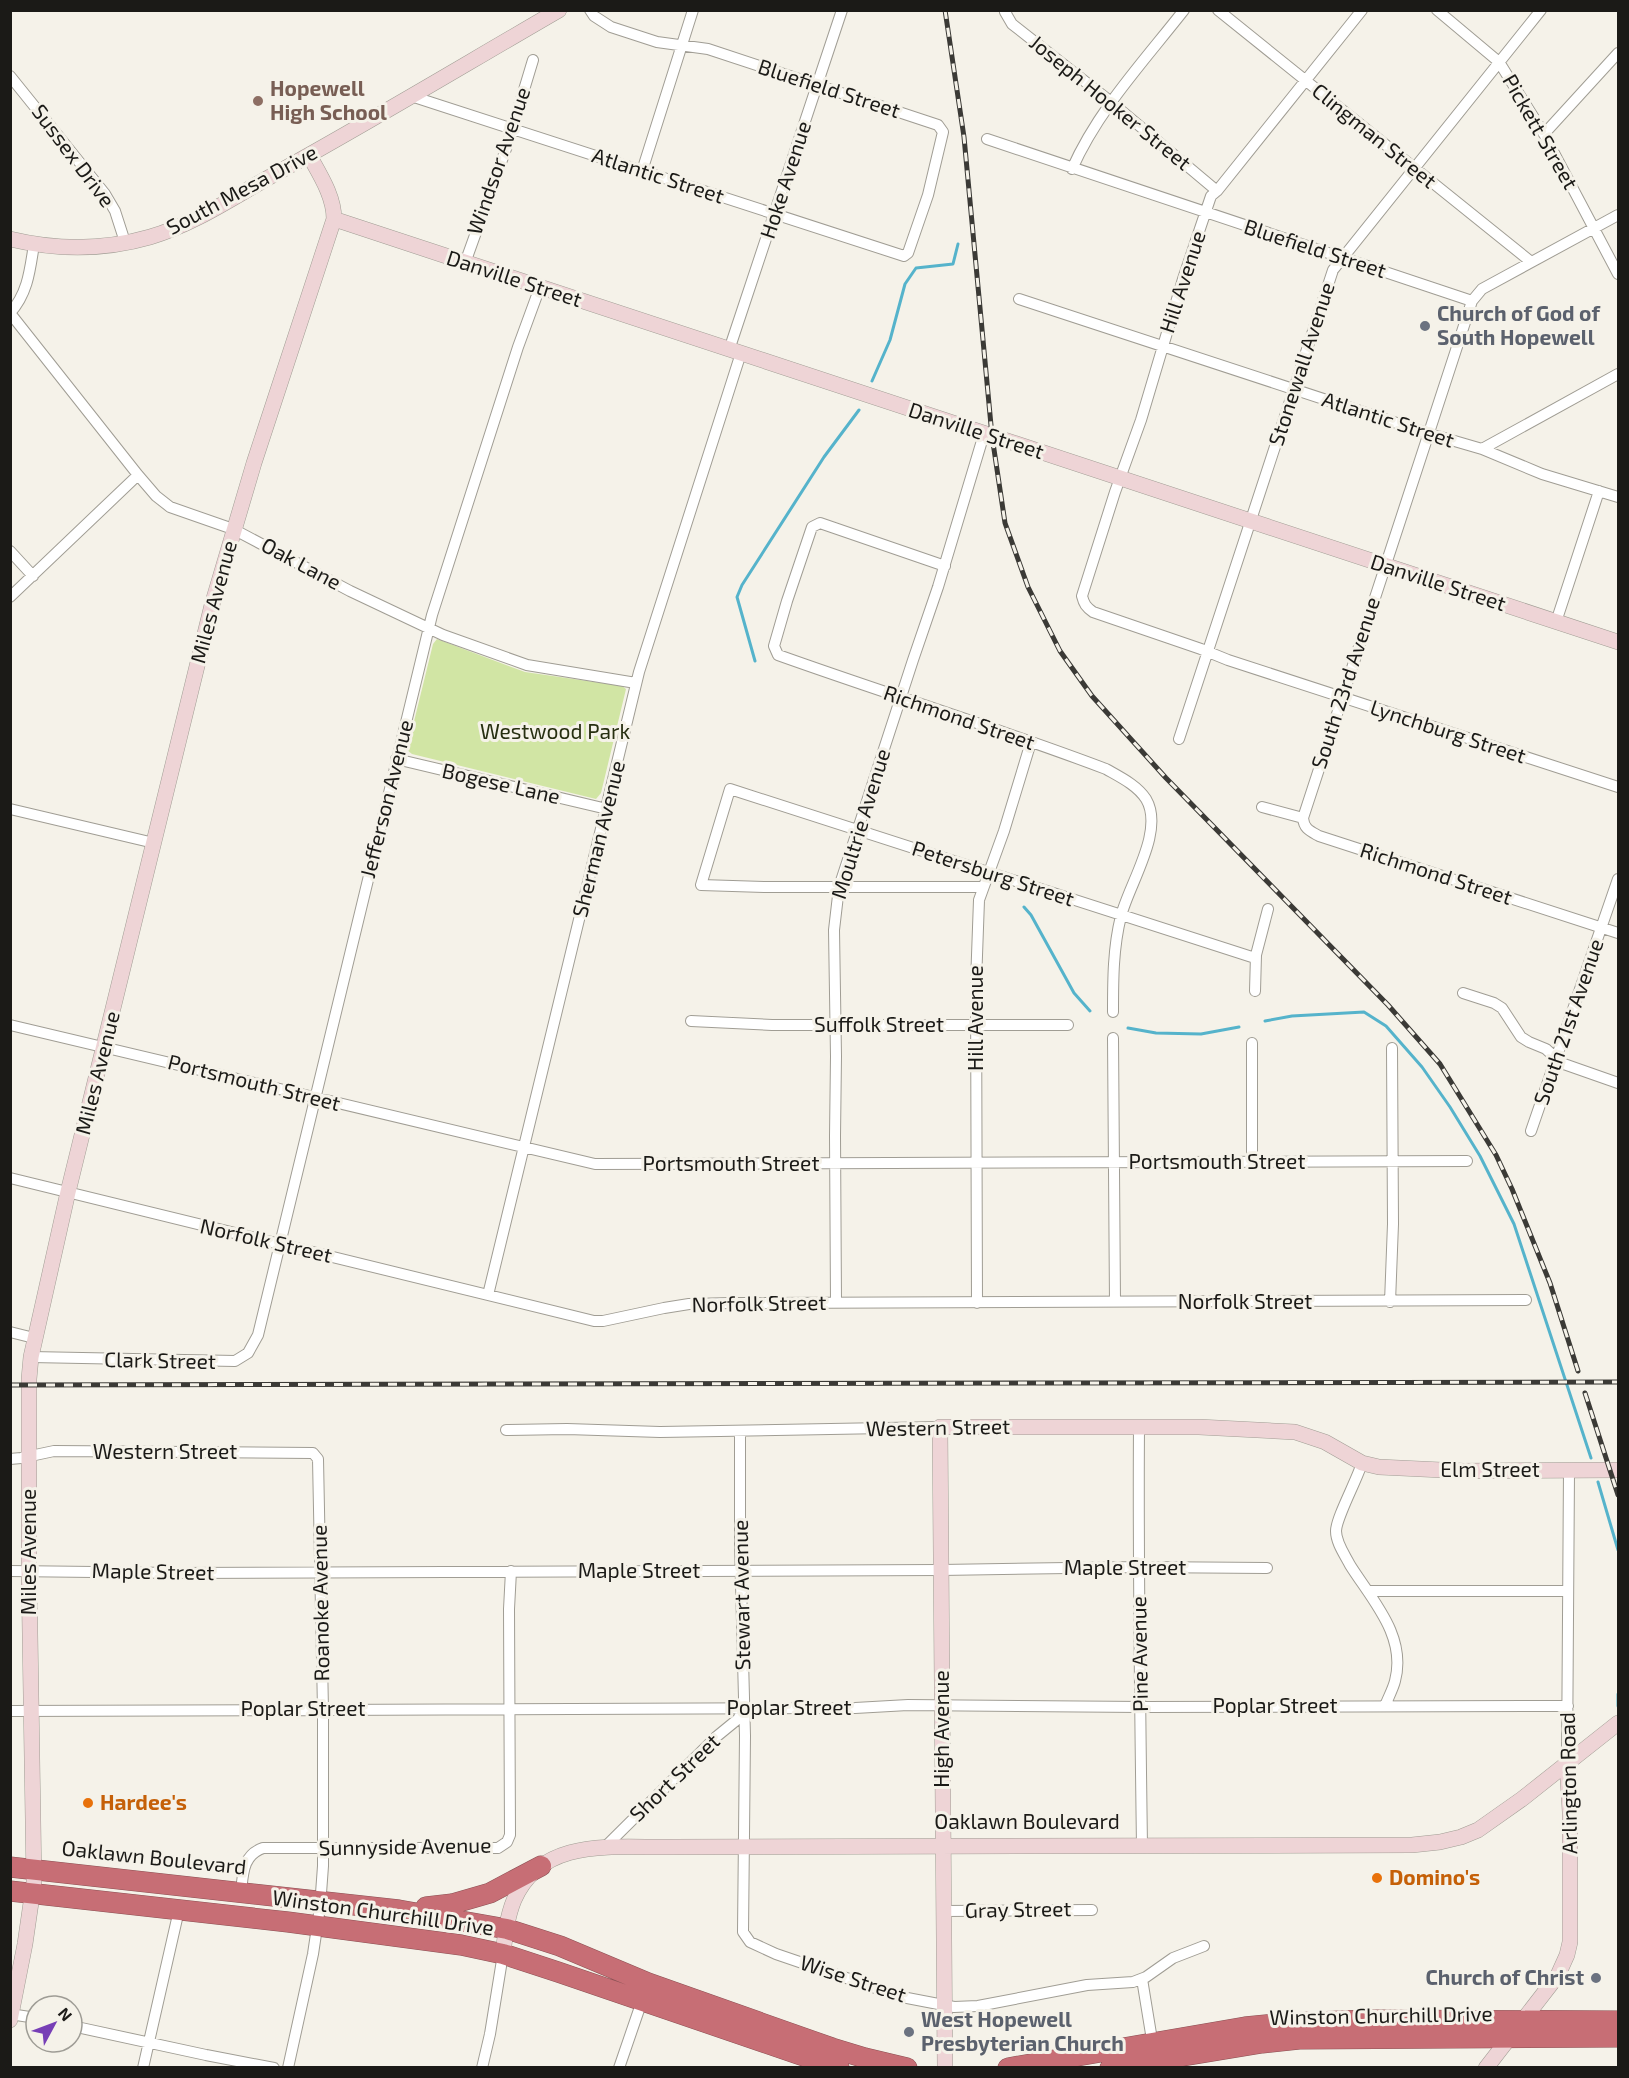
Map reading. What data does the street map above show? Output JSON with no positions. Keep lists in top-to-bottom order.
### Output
{
  "streets": {
    "highway": ["Oaklawn Boulevard", "Winston Churchill Drive"],
    "street": [
      "Bluefield Street",
      "Joseph Hooker Street",
      "Pickett Street",
      "Clingman Street",
      "Sussex Drive",
      "Windsor Avenue",
      "Atlantic Street",
      "Hoke Avenue",
      "South Mesa Drive",
      "Danville Street",
      "Hill Avenue",
      "Stonewall Avenue",
      "Oak Lane",
      "Miles Avenue",
      "South 23rd Avenue",
      "Richmond Street",
      "Lynchburg Street",
      "Bogese Lane",
      "Jefferson Avenue",
      "Moultrie Avenue",
      "Sherman Avenue",
      "Petersburg Street",
      "South 21st Avenue",
      "Suffolk Street",
      "Portsmouth Street",
      "Norfolk Street",
      "Clark Street",
      "Western Street",
      "Elm Street",
      "Maple Street",
      "Stewart Avenue",
      "Roanoke Avenue",
      "Pine Avenue",
      "Poplar Street",
      "High Avenue",
      "Short Street",
      "Arlington Road",
      "Sunnyside Avenue",
      "Gray Street",
      "Wise Street"
    ]
  },
  "crossings": [
    ["Bluefield Street", "Atlantic Street"],
    ["Bluefield Street", "Hoke Avenue"],
    ["Bluefield Street", "Hill Avenue"],
    ["Bluefield Street", "Stonewall Avenue"],
    ["Bluefield Street", "South 23rd Avenue"],
    ["Joseph Hooker Street", "Hill Avenue"],
    ["Pickett Street", "Stonewall Avenue"],
    ["Clingman Street", "Hill Avenue"],
    ["Clingman Street", "Stonewall Avenue"],
    ["Sussex Drive", "South Mesa Drive"],
    ["Windsor Avenue", "Atlantic Street"],
    ["Windsor Avenue", "Danville Street"],
    ["Atlantic Street", "Hoke Avenue"],
    ["Atlantic Street", "South Mesa Drive"],
    ["Atlantic Street", "Hill Avenue"],
    ["Atlantic Street", "Stonewall Avenue"],
    ["Atlantic Street", "South 23rd Avenue"],
    ["Hoke Avenue", "Danville Street"],
    ["Hoke Avenue", "Sherman Avenue"],
    ["Danville Street", "Hill Avenue"],
    ["Danville Street", "Stonewall Avenue"],
    ["Danville Street", "Miles Avenue"],
    ["Danville Street", "South 23rd Avenue"],
    ["Danville Street", "Jefferson Avenue"],
    ["Danville Street", "Moultrie Avenue"],
    ["Danville Street", "Sherman Avenue"],
    ["Hill Avenue", "Richmond Street"],
    ["Hill Avenue", "Lynchburg Street"],
    ["Hill Avenue", "Petersburg Street"],
    ["Hill Avenue", "Suffolk Street"],
    ["Hill Avenue", "Portsmouth Street"],
    ["Hill Avenue", "Norfolk Street"],
    ["Stonewall Avenue", "Lynchburg Street"],
    ["Oak Lane", "Miles Avenue"],
    ["Oak Lane", "Jefferson Avenue"],
    ["Oak Lane", "Sherman Avenue"],
    ["Miles Avenue", "Portsmouth Street"],
    ["Miles Avenue", "Norfolk Street"],
    ["Miles Avenue", "Clark Street"],
    ["Miles Avenue", "Western Street"],
    ["Miles Avenue", "Maple Street"],
    ["Miles Avenue", "Poplar Street"],
    ["Miles Avenue", "Oaklawn Boulevard"],
    ["Miles Avenue", "Winston Churchill Drive"],
    ["South 23rd Avenue", "Richmond Street"],
    ["South 23rd Avenue", "Lynchburg Street"],
    ["Richmond Street", "Moultrie Avenue"],
    ["Richmond Street", "Petersburg Street"],
    ["Richmond Street", "South 21st Avenue"],
    ["Bogese Lane", "Jefferson Avenue"],
    ["Bogese Lane", "Sherman Avenue"],
    ["Jefferson Avenue", "Portsmouth Street"],
    ["Jefferson Avenue", "Norfolk Street"],
    ["Jefferson Avenue", "Clark Street"],
    ["Moultrie Avenue", "Petersburg Street"],
    ["Moultrie Avenue", "Suffolk Street"],
    ["Moultrie Avenue", "Portsmouth Street"],
    ["Moultrie Avenue", "Norfolk Street"],
    ["Sherman Avenue", "Portsmouth Street"],
    ["Sherman Avenue", "Norfolk Street"],
    ["Western Street", "Elm Street"],
    ["Western Street", "Stewart Avenue"],
    ["Western Street", "Roanoke Avenue"],
    ["Western Street", "Pine Avenue"],
    ["Western Street", "High Avenue"],
    ["Elm Street", "Arlington Road"],
    ["Maple Street", "Stewart Avenue"],
    ["Maple Street", "Roanoke Avenue"],
    ["Maple Street", "Pine Avenue"],
    ["Maple Street", "High Avenue"],
    ["Maple Street", "Sunnyside Avenue"],
    ["Stewart Avenue", "Poplar Street"],
    ["Stewart Avenue", "Short Street"],
    ["Stewart Avenue", "Oaklawn Boulevard"],
    ["Stewart Avenue", "Wise Street"],
    ["Roanoke Avenue", "Poplar Street"],
    ["Roanoke Avenue", "Oaklawn Boulevard"],
    ["Roanoke Avenue", "Sunnyside Avenue"],
    ["Roanoke Avenue", "Winston Churchill Drive"],
    ["Pine Avenue", "Poplar Street"],
    ["Pine Avenue", "Oaklawn Boulevard"],
    ["Poplar Street", "High Avenue"],
    ["Poplar Street", "Short Street"],
    ["Poplar Street", "Arlington Road"],
    ["Poplar Street", "Sunnyside Avenue"],
    ["High Avenue", "Oaklawn Boulevard"],
    ["High Avenue", "Gray Street"],
    ["High Avenue", "Wise Street"],
    ["Short Street", "Oaklawn Boulevard"],
    ["Arlington Road", "Oaklawn Boulevard"],
    ["Arlington Road", "Winston Churchill Drive"],
    ["Oaklawn Boulevard", "Sunnyside Avenue"],
    ["Oaklawn Boulevard", "Winston Churchill Drive"]
  ],
  "parks": ["Westwood Park"],
  "places": [
    "Hopewell High School",
    "Church of God of South Hopewell",
    "Hardee's",
    "Domino's",
    "Church of Christ",
    "West Hopewell Presbyterian Church"
  ],
  "north": "top right"
}
